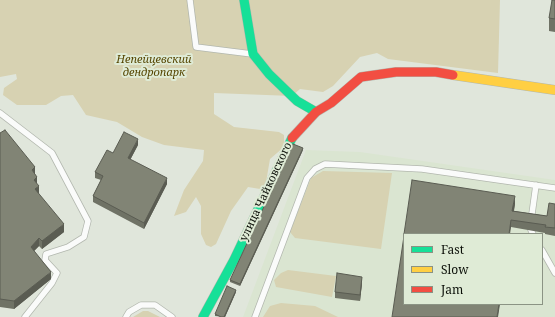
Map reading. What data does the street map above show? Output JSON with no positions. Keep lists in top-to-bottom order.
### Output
{
  "streets": {
    "street": ["улица Чайковского"]
  },
  "parks": ["Непейцевский дендропарк"],
  "legend": ["Fast", "Slow", "Jam"]
}
